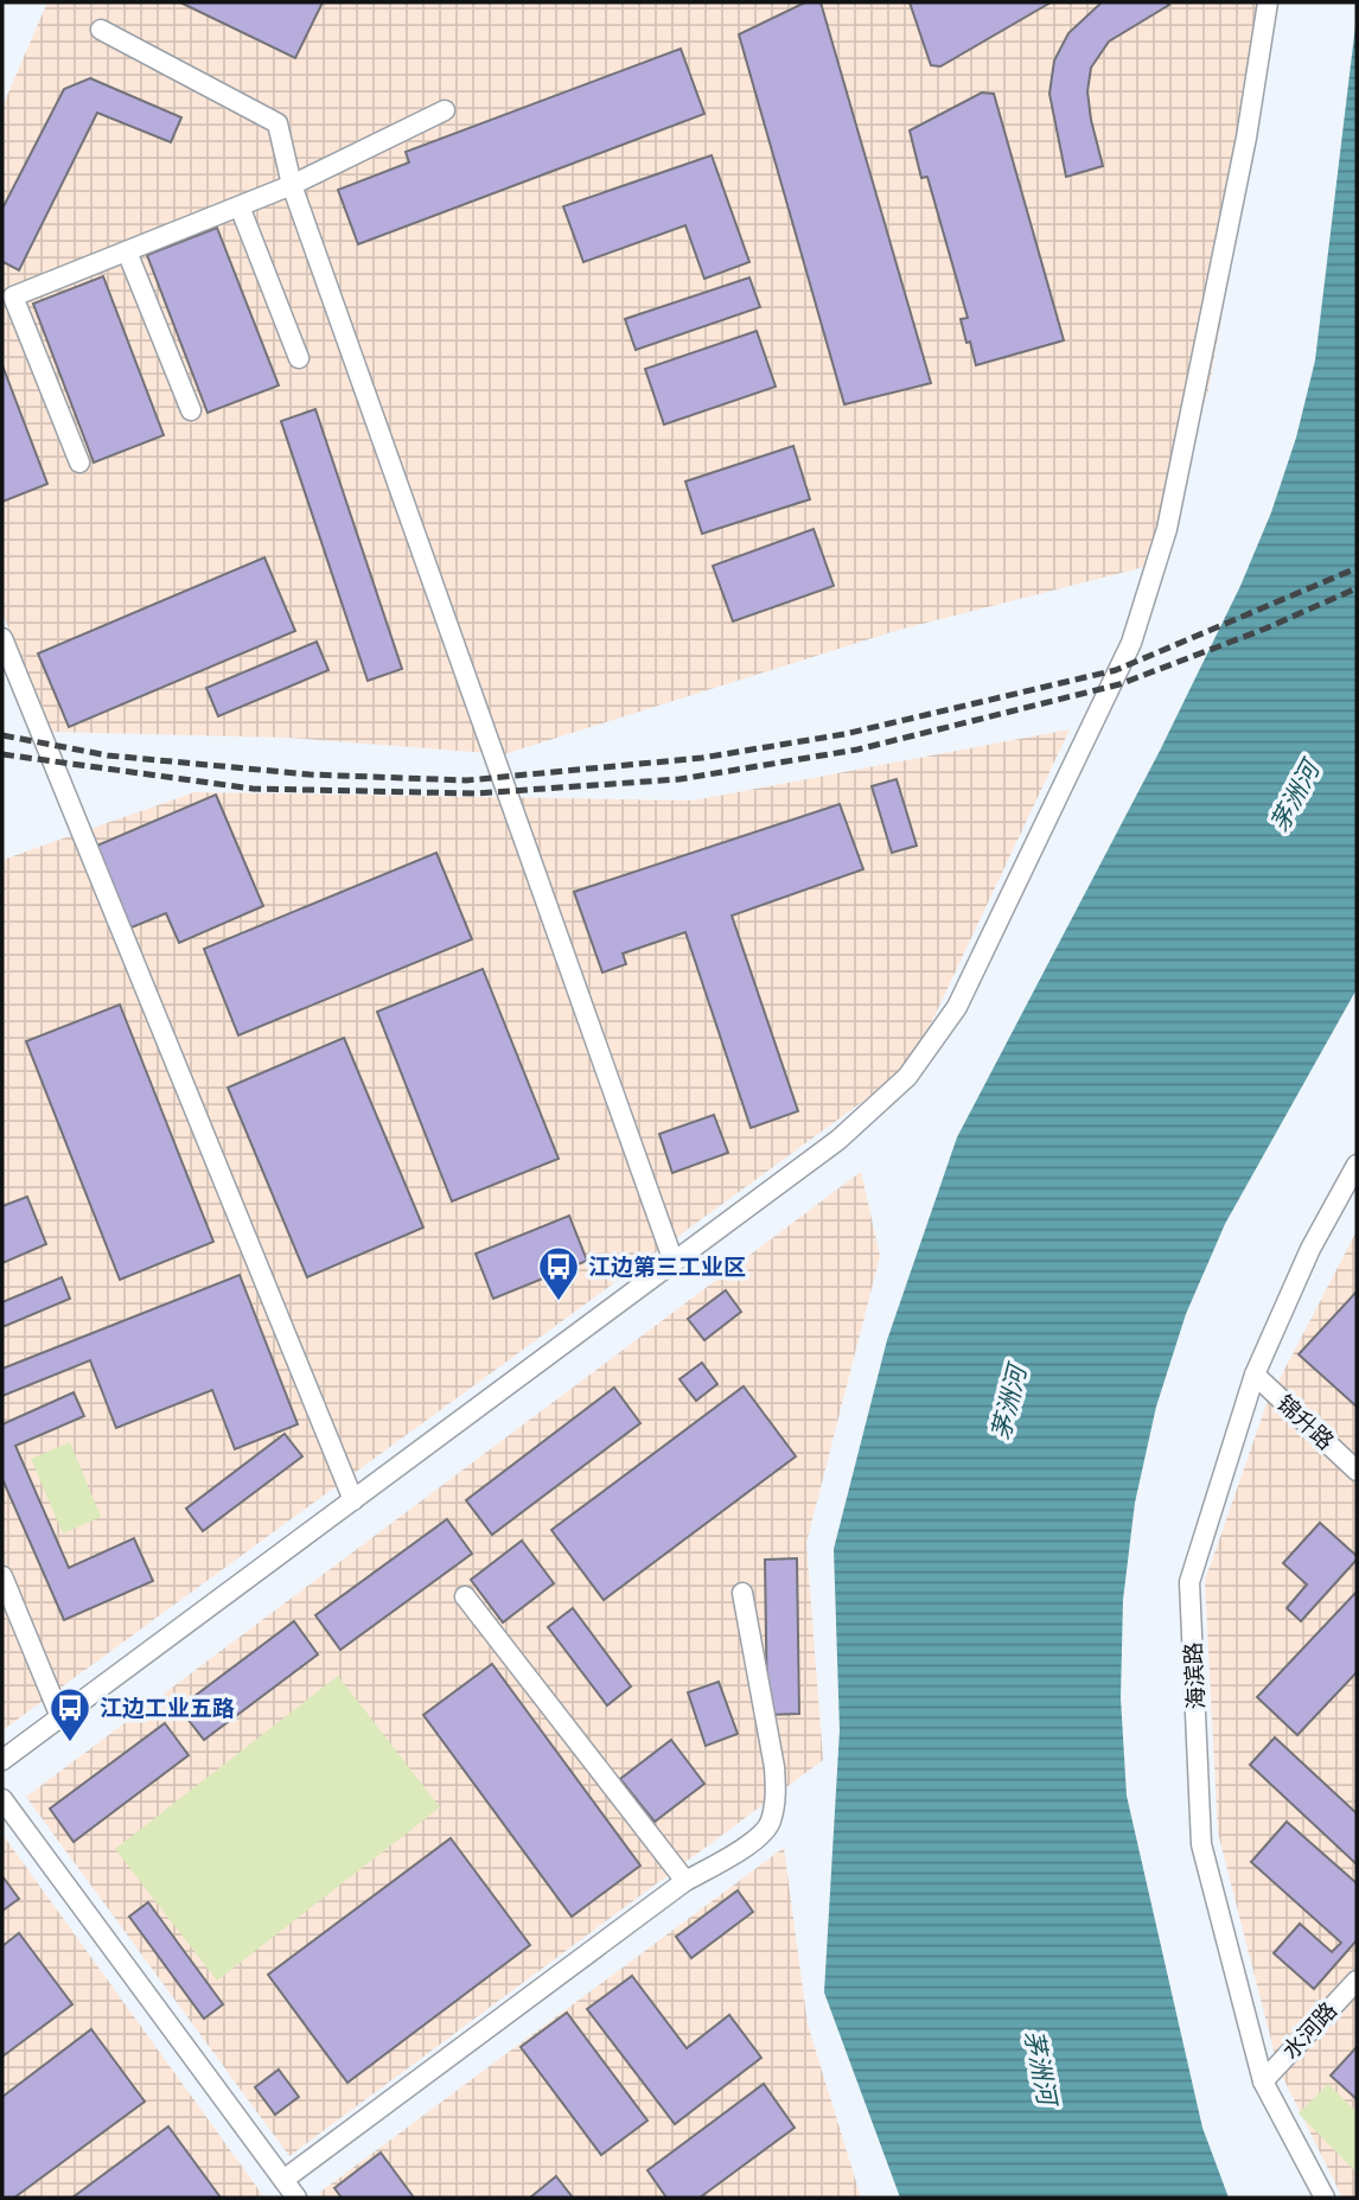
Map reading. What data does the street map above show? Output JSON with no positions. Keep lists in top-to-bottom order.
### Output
{
  "streets": {
    "street": ["锦升路", "海滨路", "水河路"]
  },
  "crossings": [
    ["锦升路", "海滨路"],
    ["海滨路", "水河路"]
  ],
  "water": ["茅洲河"],
  "places": {
    "bus stop": ["江边第三工业区", "江边工业五路"]
  }
}
